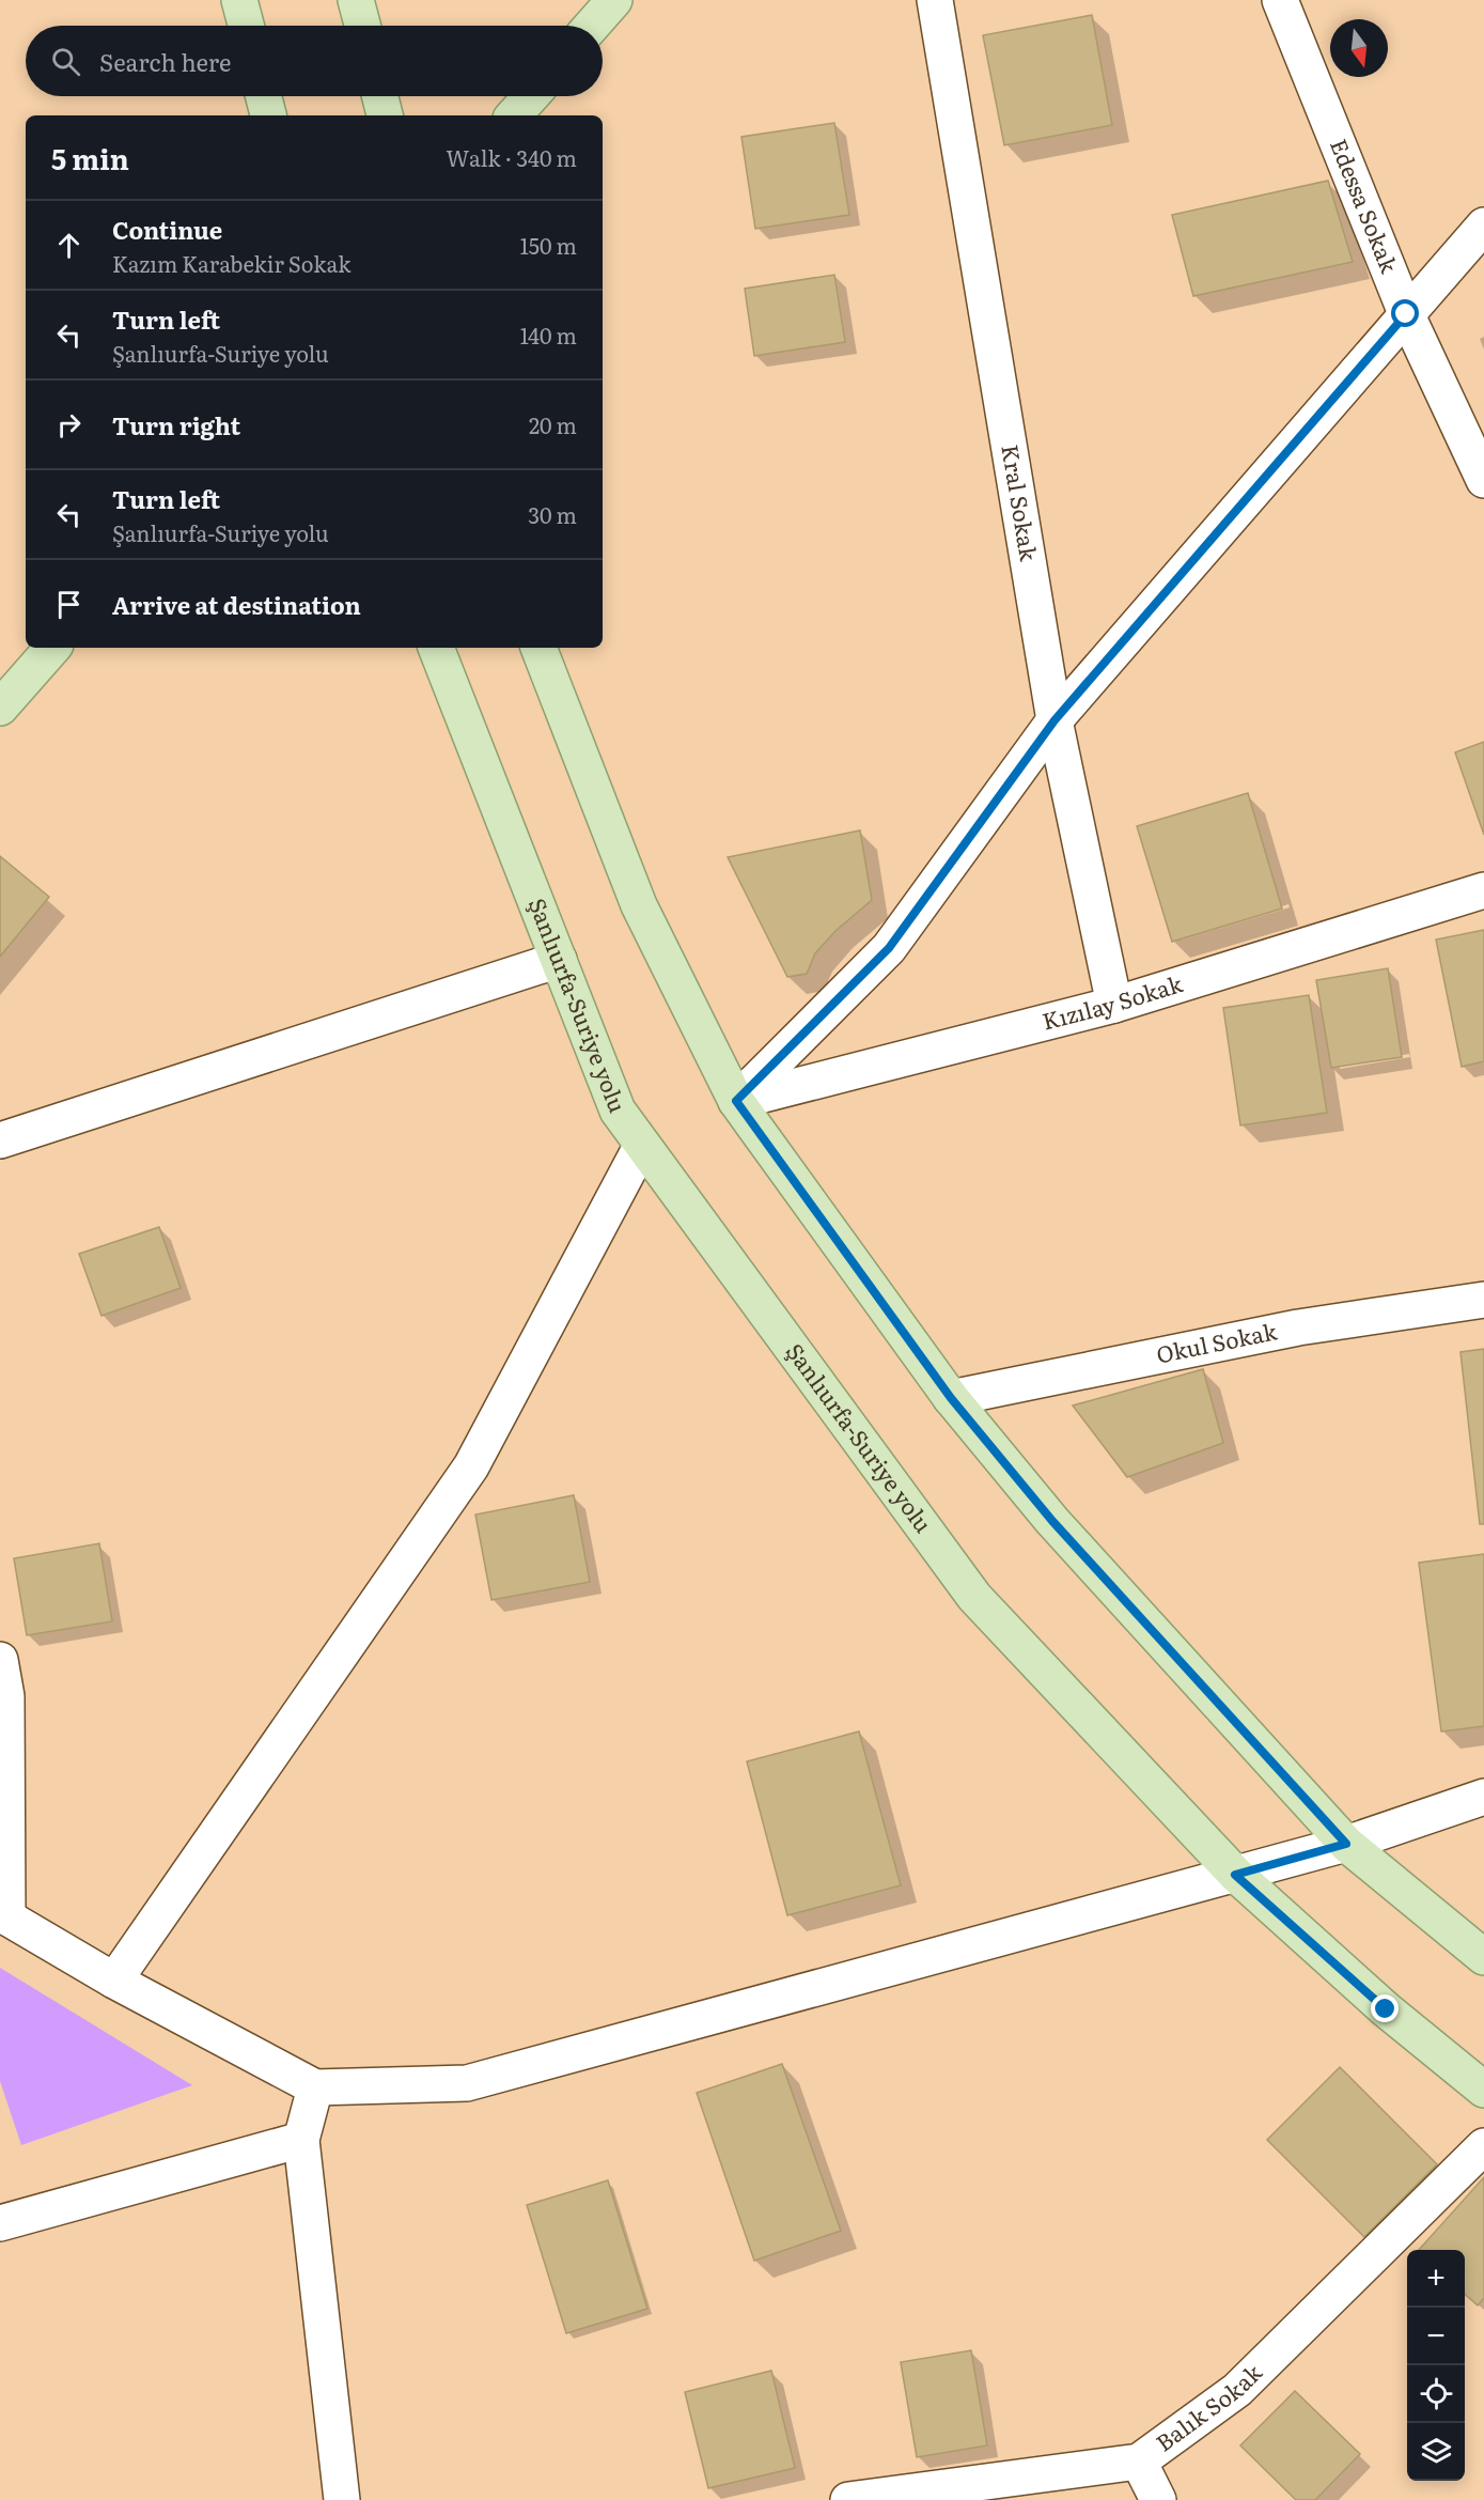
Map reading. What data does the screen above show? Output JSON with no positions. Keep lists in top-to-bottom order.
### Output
{
  "streets": {
    "main road": ["Şanlıurfa-Suriye yolu"],
    "street": [
      "Edessa Sokak",
      "Kral Sokak",
      "Kızılay Sokak",
      "Okul Sokak",
      "Balık Sokak"
    ]
  },
  "crossings": [
    ["Kral Sokak", "Kızılay Sokak"]
  ],
  "north": "bottom",
  "page": {
    "search": "Search here",
    "heading": ["5 min", "Walk · 340 m"],
    "list": [
      ["Continue", "Kazım Karabekir Sokak", "150 m"],
      ["Turn left", "Şanlıurfa-Suriye yolu", "140 m"],
      ["Turn right", "20 m"],
      ["Turn left", "Şanlıurfa-Suriye yolu", "30 m"],
      "Arrive at destination"
    ],
    "map_buttons": ["+", "−"]
  }
}
